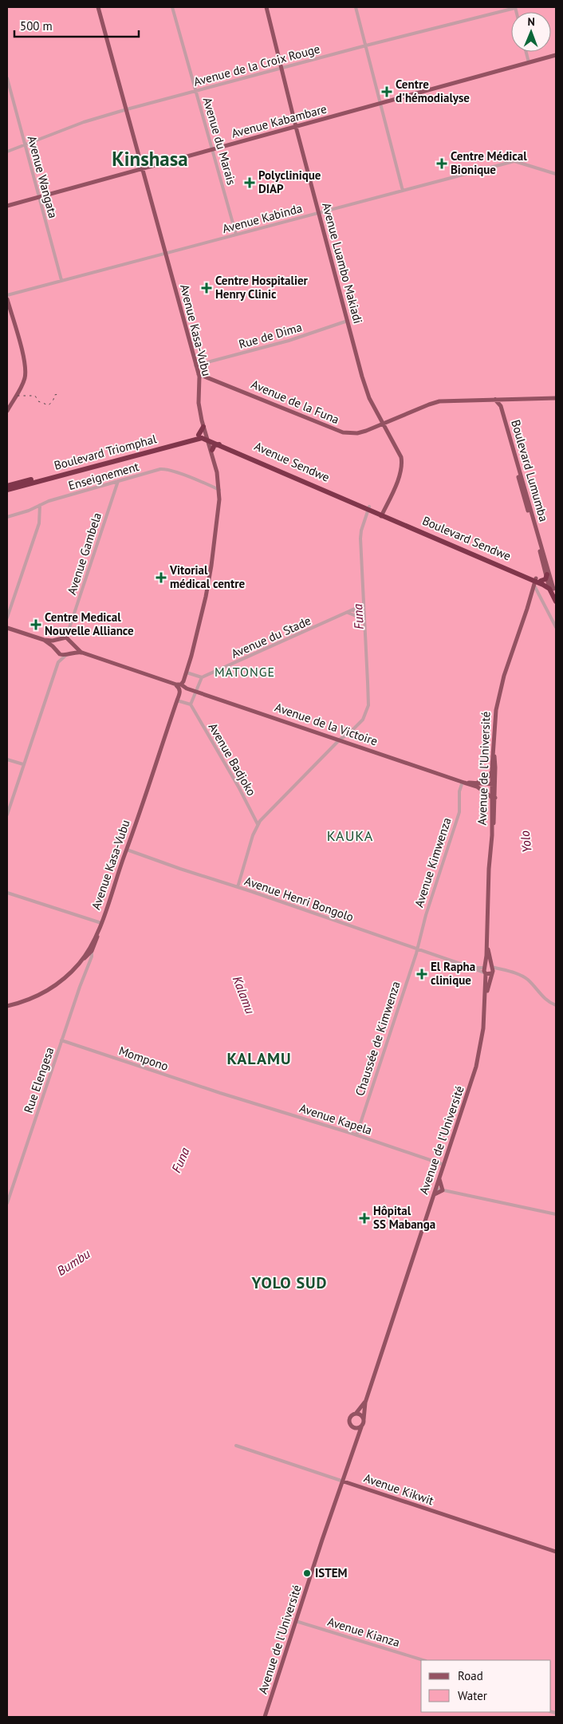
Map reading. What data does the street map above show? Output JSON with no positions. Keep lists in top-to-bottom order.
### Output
{
  "streets": {
    "highway": [
      "Boulevard Triomphal",
      "Avenue Sendwe",
      "Boulevard Lumumba",
      "Boulevard Sendwe"
    ],
    "main road": [
      "Avenue Kabambare",
      "Avenue Luambo Makiadi",
      "Avenue Kasa-Vubu",
      "Avenue de la Funa",
      "Avenue de la Victoire",
      "Avenue de l’Université",
      "Avenue Kikwit"
    ],
    "street": [
      "Avenue de la Croix Rouge",
      "Avenue du Marais",
      "Avenue Wangata",
      "Avenue Kabinda",
      "Rue de Dima",
      "Enseignement",
      "Avenue Gambela",
      "Avenue du Stade",
      "Avenue Badjoko",
      "Avenue Kimwenza",
      "Avenue Henri Bongolo",
      "Chaussée de Kimwenza",
      "Mompono",
      "Rue Elengesa",
      "Avenue Kapela",
      "Avenue Kianza"
    ]
  },
  "crossings": [
    ["Avenue de la Croix Rouge", "Avenue du Marais"],
    ["Avenue de la Croix Rouge", "Avenue Wangata"],
    ["Avenue de la Croix Rouge", "Avenue Luambo Makiadi"],
    ["Avenue de la Croix Rouge", "Avenue Kasa-Vubu"],
    ["Avenue Kabambare", "Avenue du Marais"],
    ["Avenue Kabambare", "Avenue Wangata"],
    ["Avenue Kabambare", "Avenue Luambo Makiadi"],
    ["Avenue Kabambare", "Avenue Kasa-Vubu"],
    ["Avenue du Marais", "Avenue Kabinda"],
    ["Avenue Wangata", "Avenue Kabinda"],
    ["Avenue Kabinda", "Avenue Luambo Makiadi"],
    ["Avenue Kabinda", "Avenue Kasa-Vubu"],
    ["Avenue Luambo Makiadi", "Rue de Dima"],
    ["Avenue Luambo Makiadi", "Avenue de la Funa"],
    ["Avenue Luambo Makiadi", "Boulevard Sendwe"],
    ["Avenue Kasa-Vubu", "Rue de Dima"],
    ["Avenue Kasa-Vubu", "Avenue de la Funa"],
    ["Avenue Kasa-Vubu", "Boulevard Triomphal"],
    ["Avenue Kasa-Vubu", "Avenue Sendwe"],
    ["Avenue Kasa-Vubu", "Enseignement"],
    ["Avenue Kasa-Vubu", "Avenue de la Victoire"],
    ["Avenue Kasa-Vubu", "Avenue Henri Bongolo"],
    ["Avenue de la Funa", "Boulevard Lumumba"],
    ["Boulevard Triomphal", "Avenue Sendwe"],
    ["Avenue Sendwe", "Boulevard Sendwe"],
    ["Enseignement", "Avenue Gambela"],
    ["Boulevard Sendwe", "Avenue de l’Université"],
    ["Avenue de la Victoire", "Avenue Kimwenza"],
    ["Avenue de l’Université", "Avenue Kapela"],
    ["Avenue de l’Université", "Avenue Kikwit"],
    ["Avenue de l’Université", "Avenue Kianza"],
    ["Avenue Kimwenza", "Avenue Henri Bongolo"],
    ["Avenue Kimwenza", "Chaussée de Kimwenza"],
    ["Avenue Henri Bongolo", "Chaussée de Kimwenza"],
    ["Chaussée de Kimwenza", "Avenue Kapela"],
    ["Mompono", "Rue Elengesa"],
    ["Mompono", "Avenue Kapela"]
  ],
  "districts": [
    "Kinshasa",
    "MATONGE",
    "KAUKA",
    "KALAMU",
    "YOLO SUD"
  ],
  "water": [
    "Funa",
    "Yolo",
    "Kalamu",
    "Bumbu"
  ],
  "places": {
    "health": [
      "Centre d'hémodialyse",
      "Centre Médical Bionique",
      "Polyclinique DIAP",
      "Centre Hospitalier Henry Clinic",
      "Vitorial médical centre",
      "Centre Medical Nouvelle Alliance",
      "El Rapha clinique",
      "Hôpital SS Mabanga"
    ],
    "other": ["ISTEM"]
  },
  "legend": ["Road", "Water"],
  "scale_bar": "500 m",
  "north": "top"
}
